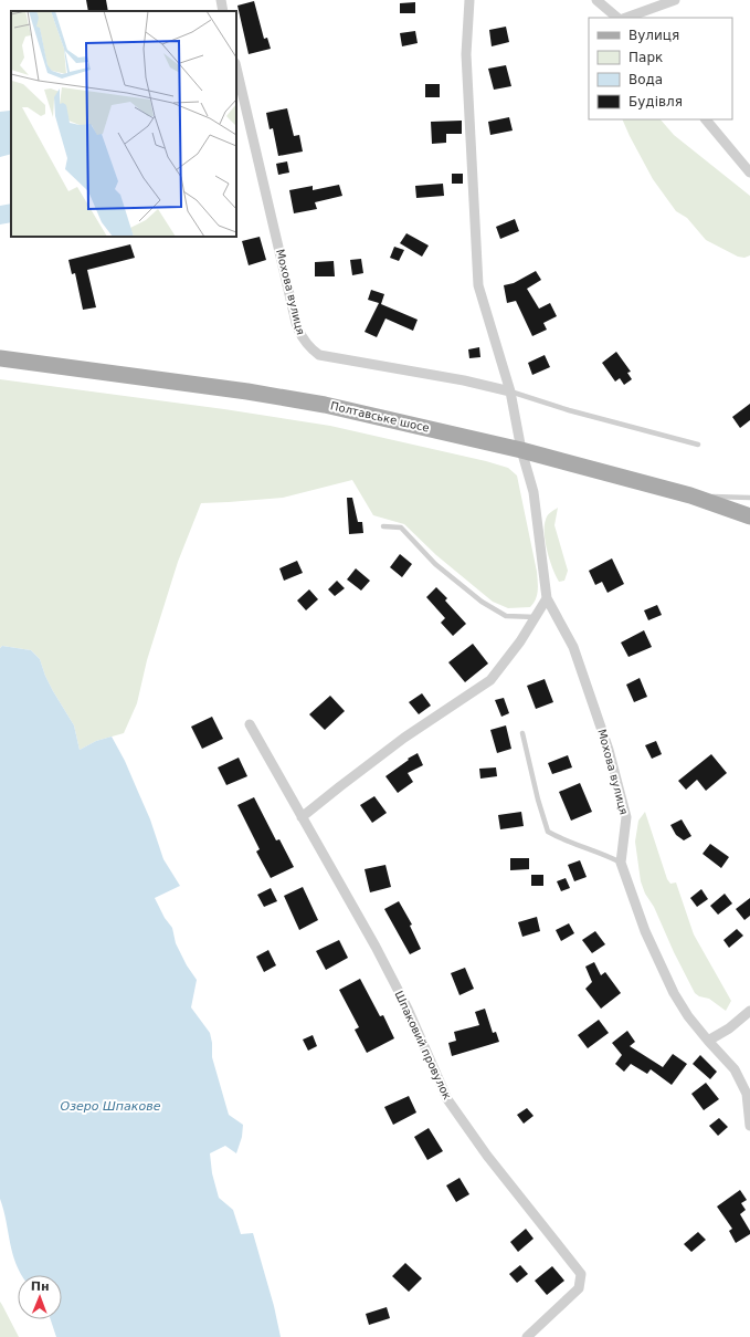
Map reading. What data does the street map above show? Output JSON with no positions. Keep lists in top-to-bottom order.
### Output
{
  "streets": {
    "main road": ["Полтавське шосе"],
    "street": ["Мохова вулиця", "Шпаковий провулок"]
  },
  "crossings": [
    ["Мохова вулиця", "Полтавське шосе"]
  ],
  "water": ["Озеро Шпакове"],
  "legend": [
    "Вулиця",
    "Парк",
    "Вода",
    "Будівля"
  ],
  "north": "top"
}
